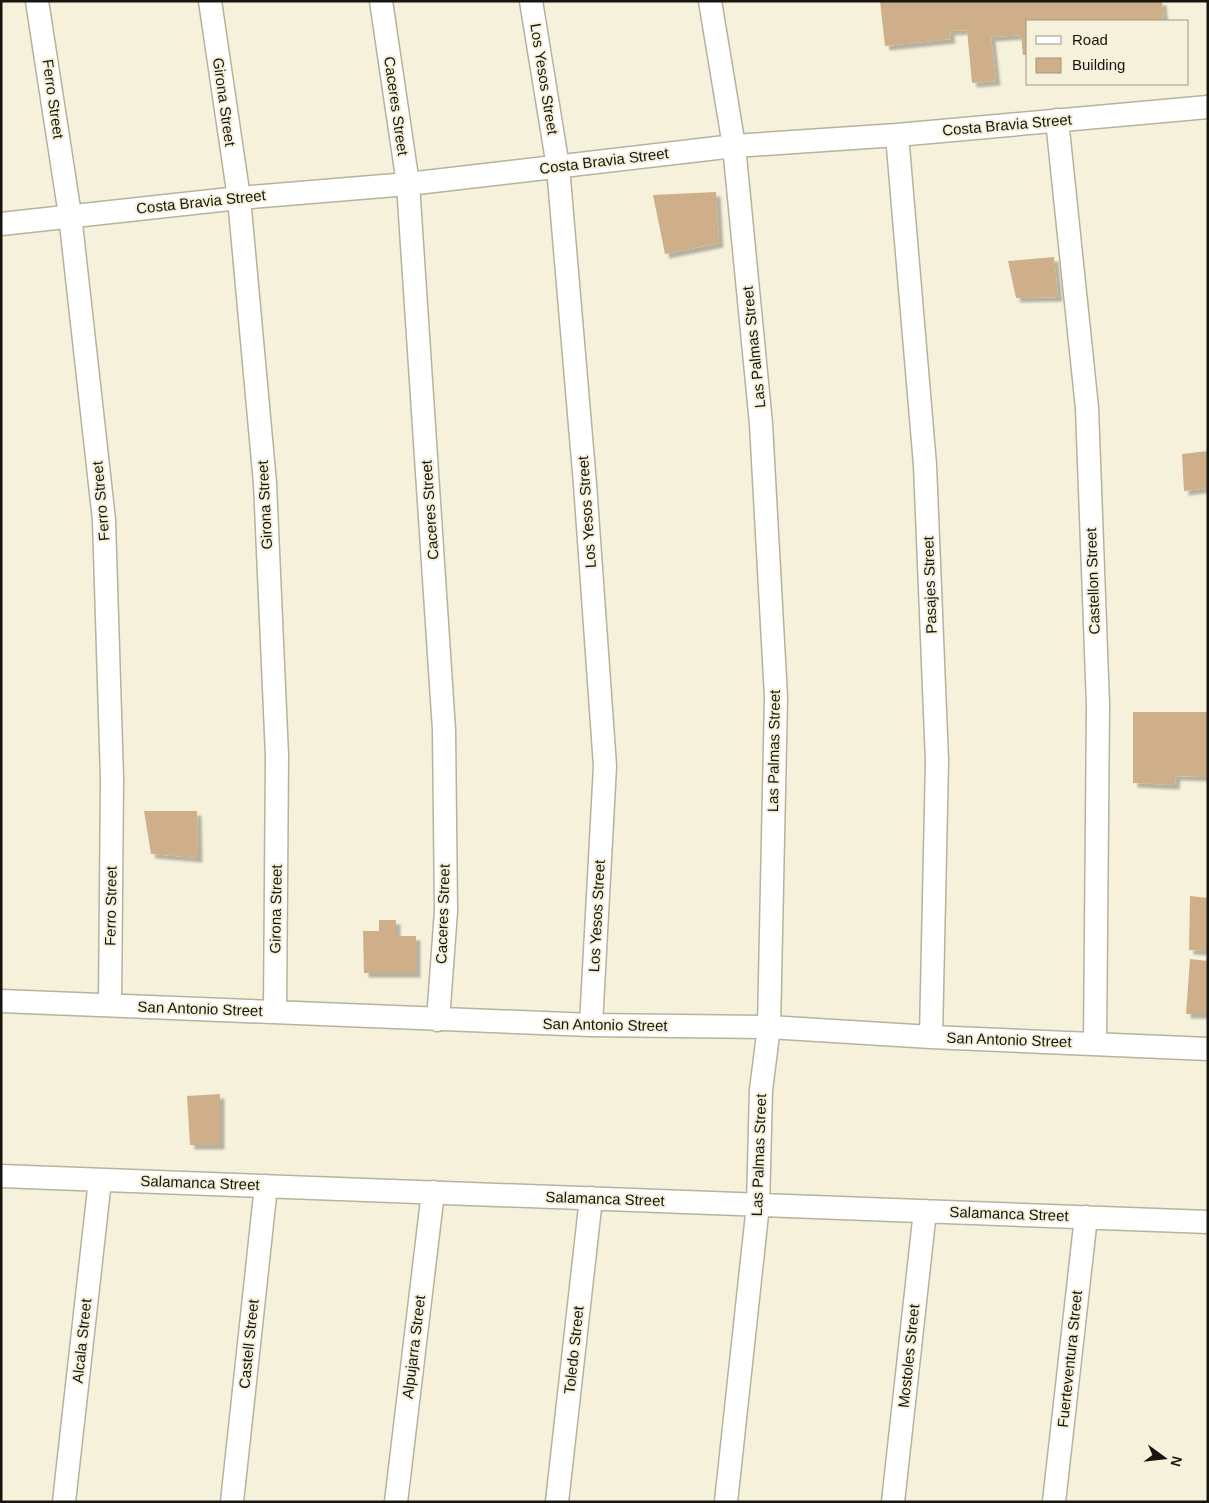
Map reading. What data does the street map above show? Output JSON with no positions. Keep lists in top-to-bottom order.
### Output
{
  "streets": {
    "street": [
      "Los Yesos Street",
      "Ferro Street",
      "Girona Street",
      "Caceres Street",
      "Costa Bravia Street",
      "Las Palmas Street",
      "Castellon Street",
      "Pasajes Street",
      "San Antonio Street",
      "Salamanca Street",
      "Alcala Street",
      "Castell Street",
      "Alpujarra Street",
      "Toledo Street",
      "Mostoles Street",
      "Fuerteventura Street"
    ]
  },
  "crossings": [
    ["Los Yesos Street", "Costa Bravia Street"],
    ["Los Yesos Street", "San Antonio Street"],
    ["Ferro Street", "Costa Bravia Street"],
    ["Ferro Street", "San Antonio Street"],
    ["Girona Street", "Costa Bravia Street"],
    ["Girona Street", "San Antonio Street"],
    ["Caceres Street", "Costa Bravia Street"],
    ["Caceres Street", "San Antonio Street"],
    ["Costa Bravia Street", "Las Palmas Street"],
    ["Costa Bravia Street", "Castellon Street"],
    ["Costa Bravia Street", "Pasajes Street"],
    ["Las Palmas Street", "San Antonio Street"],
    ["Las Palmas Street", "Salamanca Street"],
    ["Castellon Street", "San Antonio Street"],
    ["Pasajes Street", "San Antonio Street"],
    ["Salamanca Street", "Alcala Street"],
    ["Salamanca Street", "Castell Street"],
    ["Salamanca Street", "Alpujarra Street"],
    ["Salamanca Street", "Toledo Street"],
    ["Salamanca Street", "Mostoles Street"],
    ["Salamanca Street", "Fuerteventura Street"]
  ],
  "legend": ["Road", "Building"],
  "north": "right"
}
